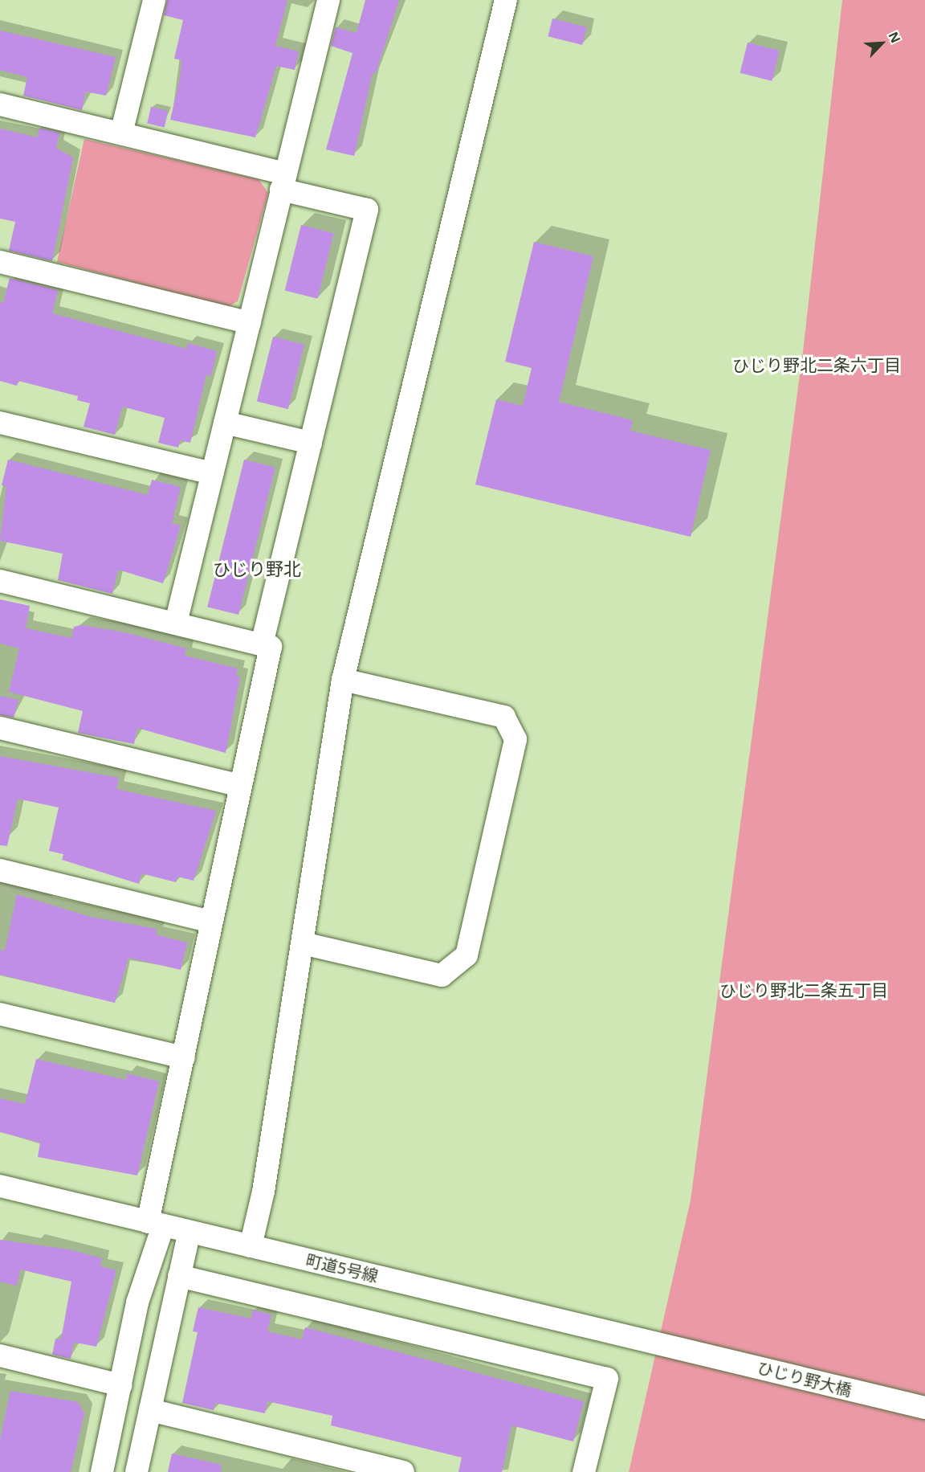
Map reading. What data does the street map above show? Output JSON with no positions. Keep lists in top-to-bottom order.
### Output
{
  "streets": {
    "street": ["町道5号線", "ひじり野大橋"]
  },
  "crossings": [
    ["町道5号線", "ひじり野大橋"]
  ],
  "districts": ["ひじり野北二条六丁目", "ひじり野北", "ひじり野北二条五丁目"],
  "north": "top right"
}
